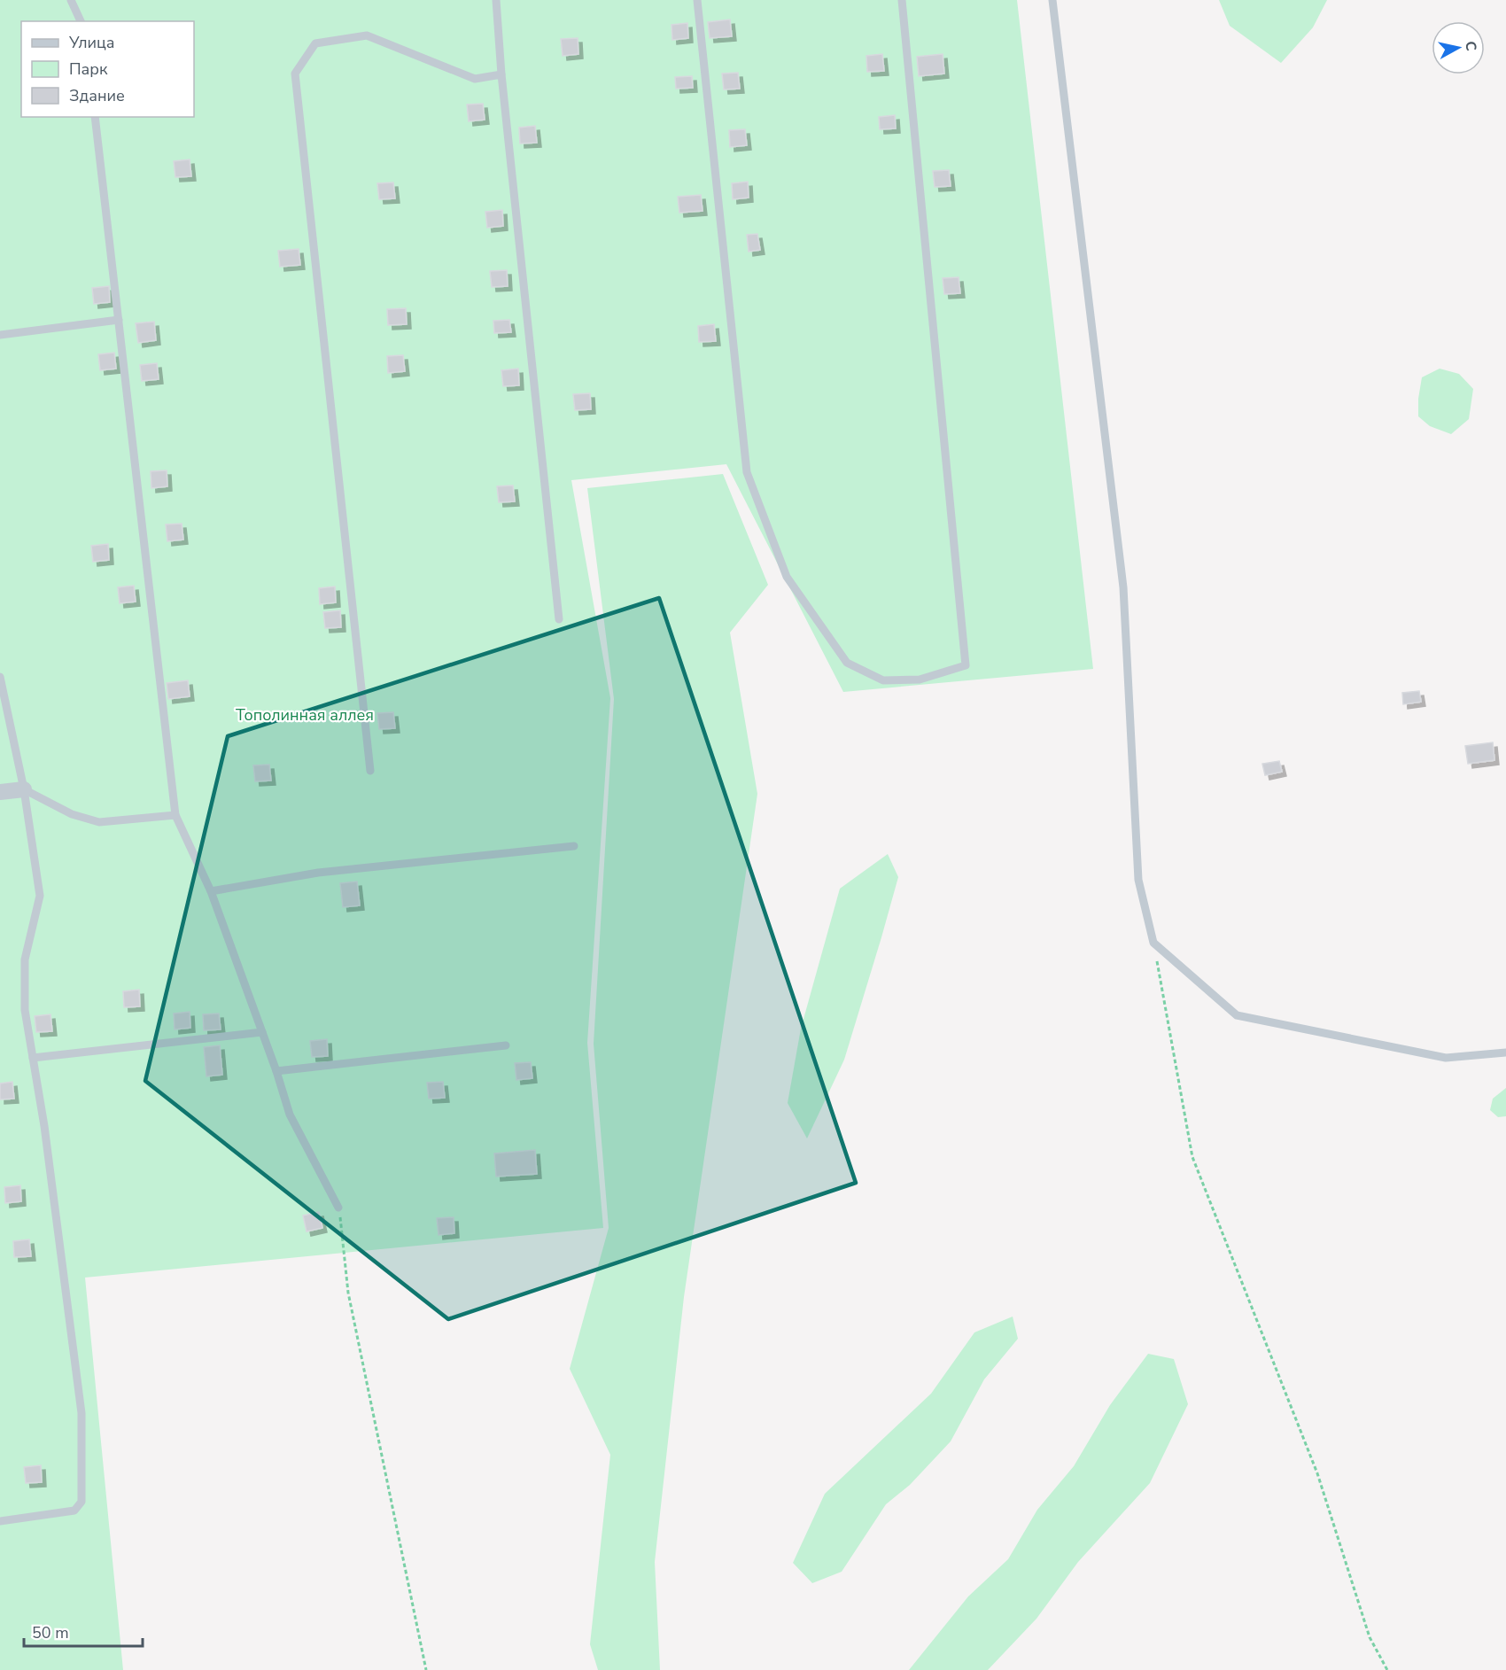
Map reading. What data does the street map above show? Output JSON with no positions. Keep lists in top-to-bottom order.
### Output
{
  "parks": ["Тополинная аллея"],
  "legend": ["Улица", "Парк", "Здание"],
  "scale_bar": "50 m",
  "north": "right"
}
